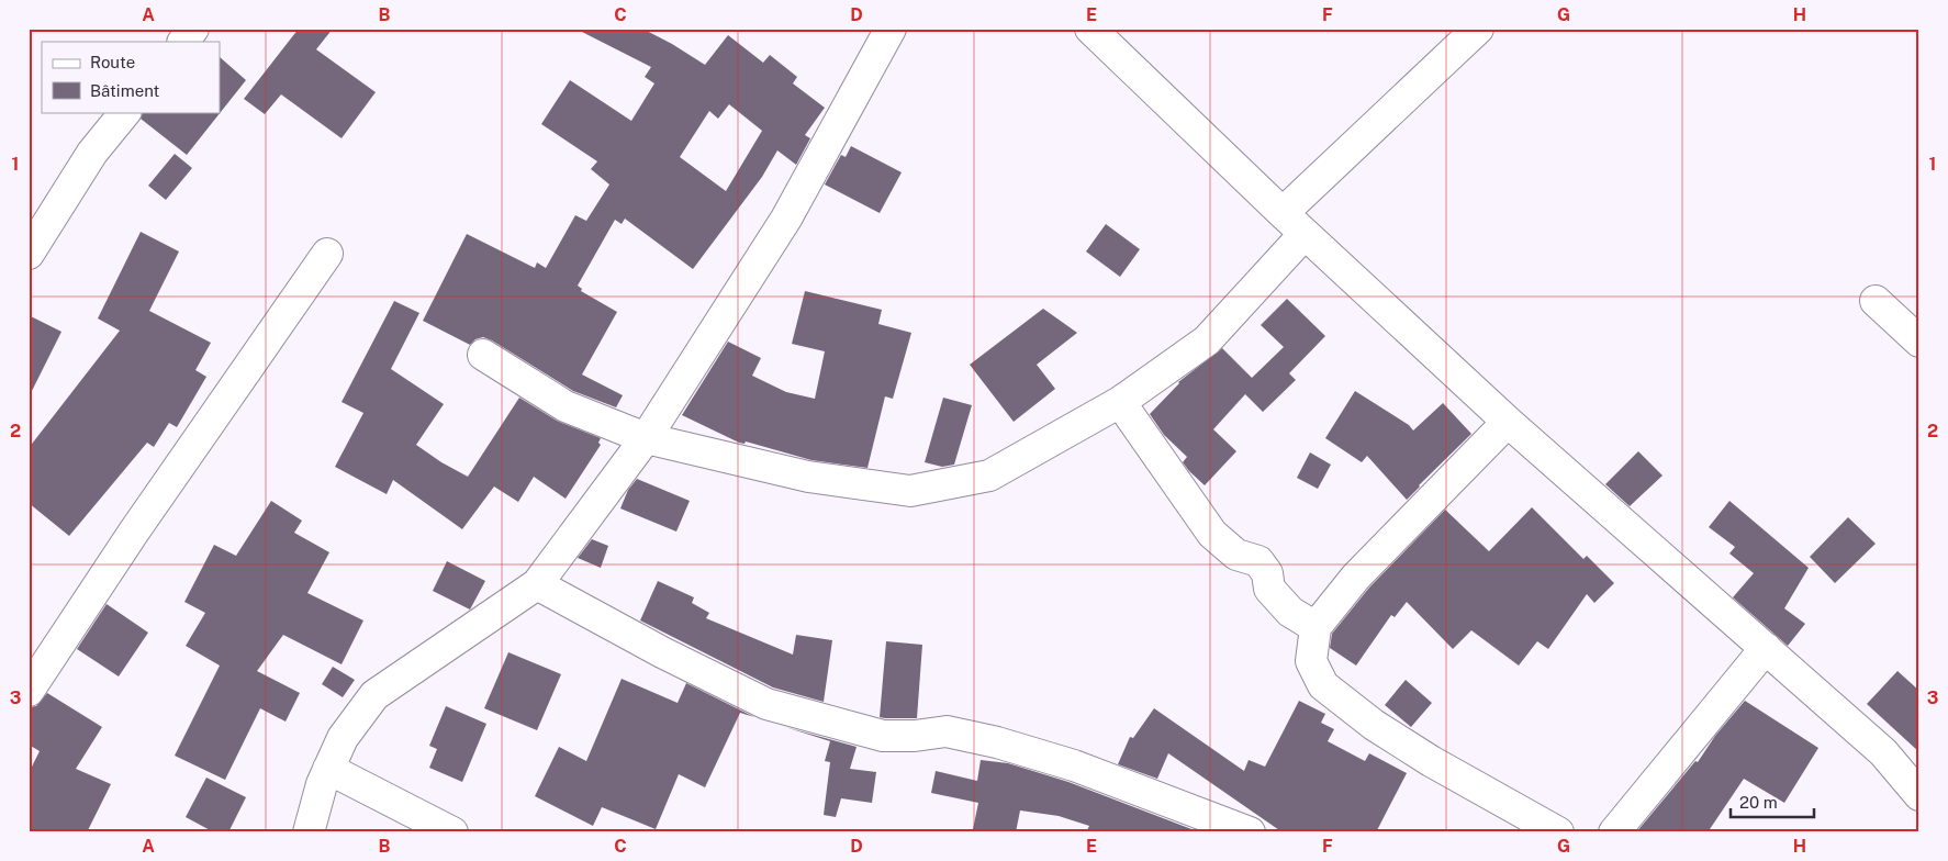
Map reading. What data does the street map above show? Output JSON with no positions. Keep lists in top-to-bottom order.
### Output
{
  "legend": ["Route", "Bâtiment"],
  "scale_bar": "20 m",
  "grid": {
    "columns": [
      "A",
      "B",
      "C",
      "D",
      "E",
      "F",
      "G",
      "H"
    ],
    "rows": ["1", "2", "3"]
  }
}
